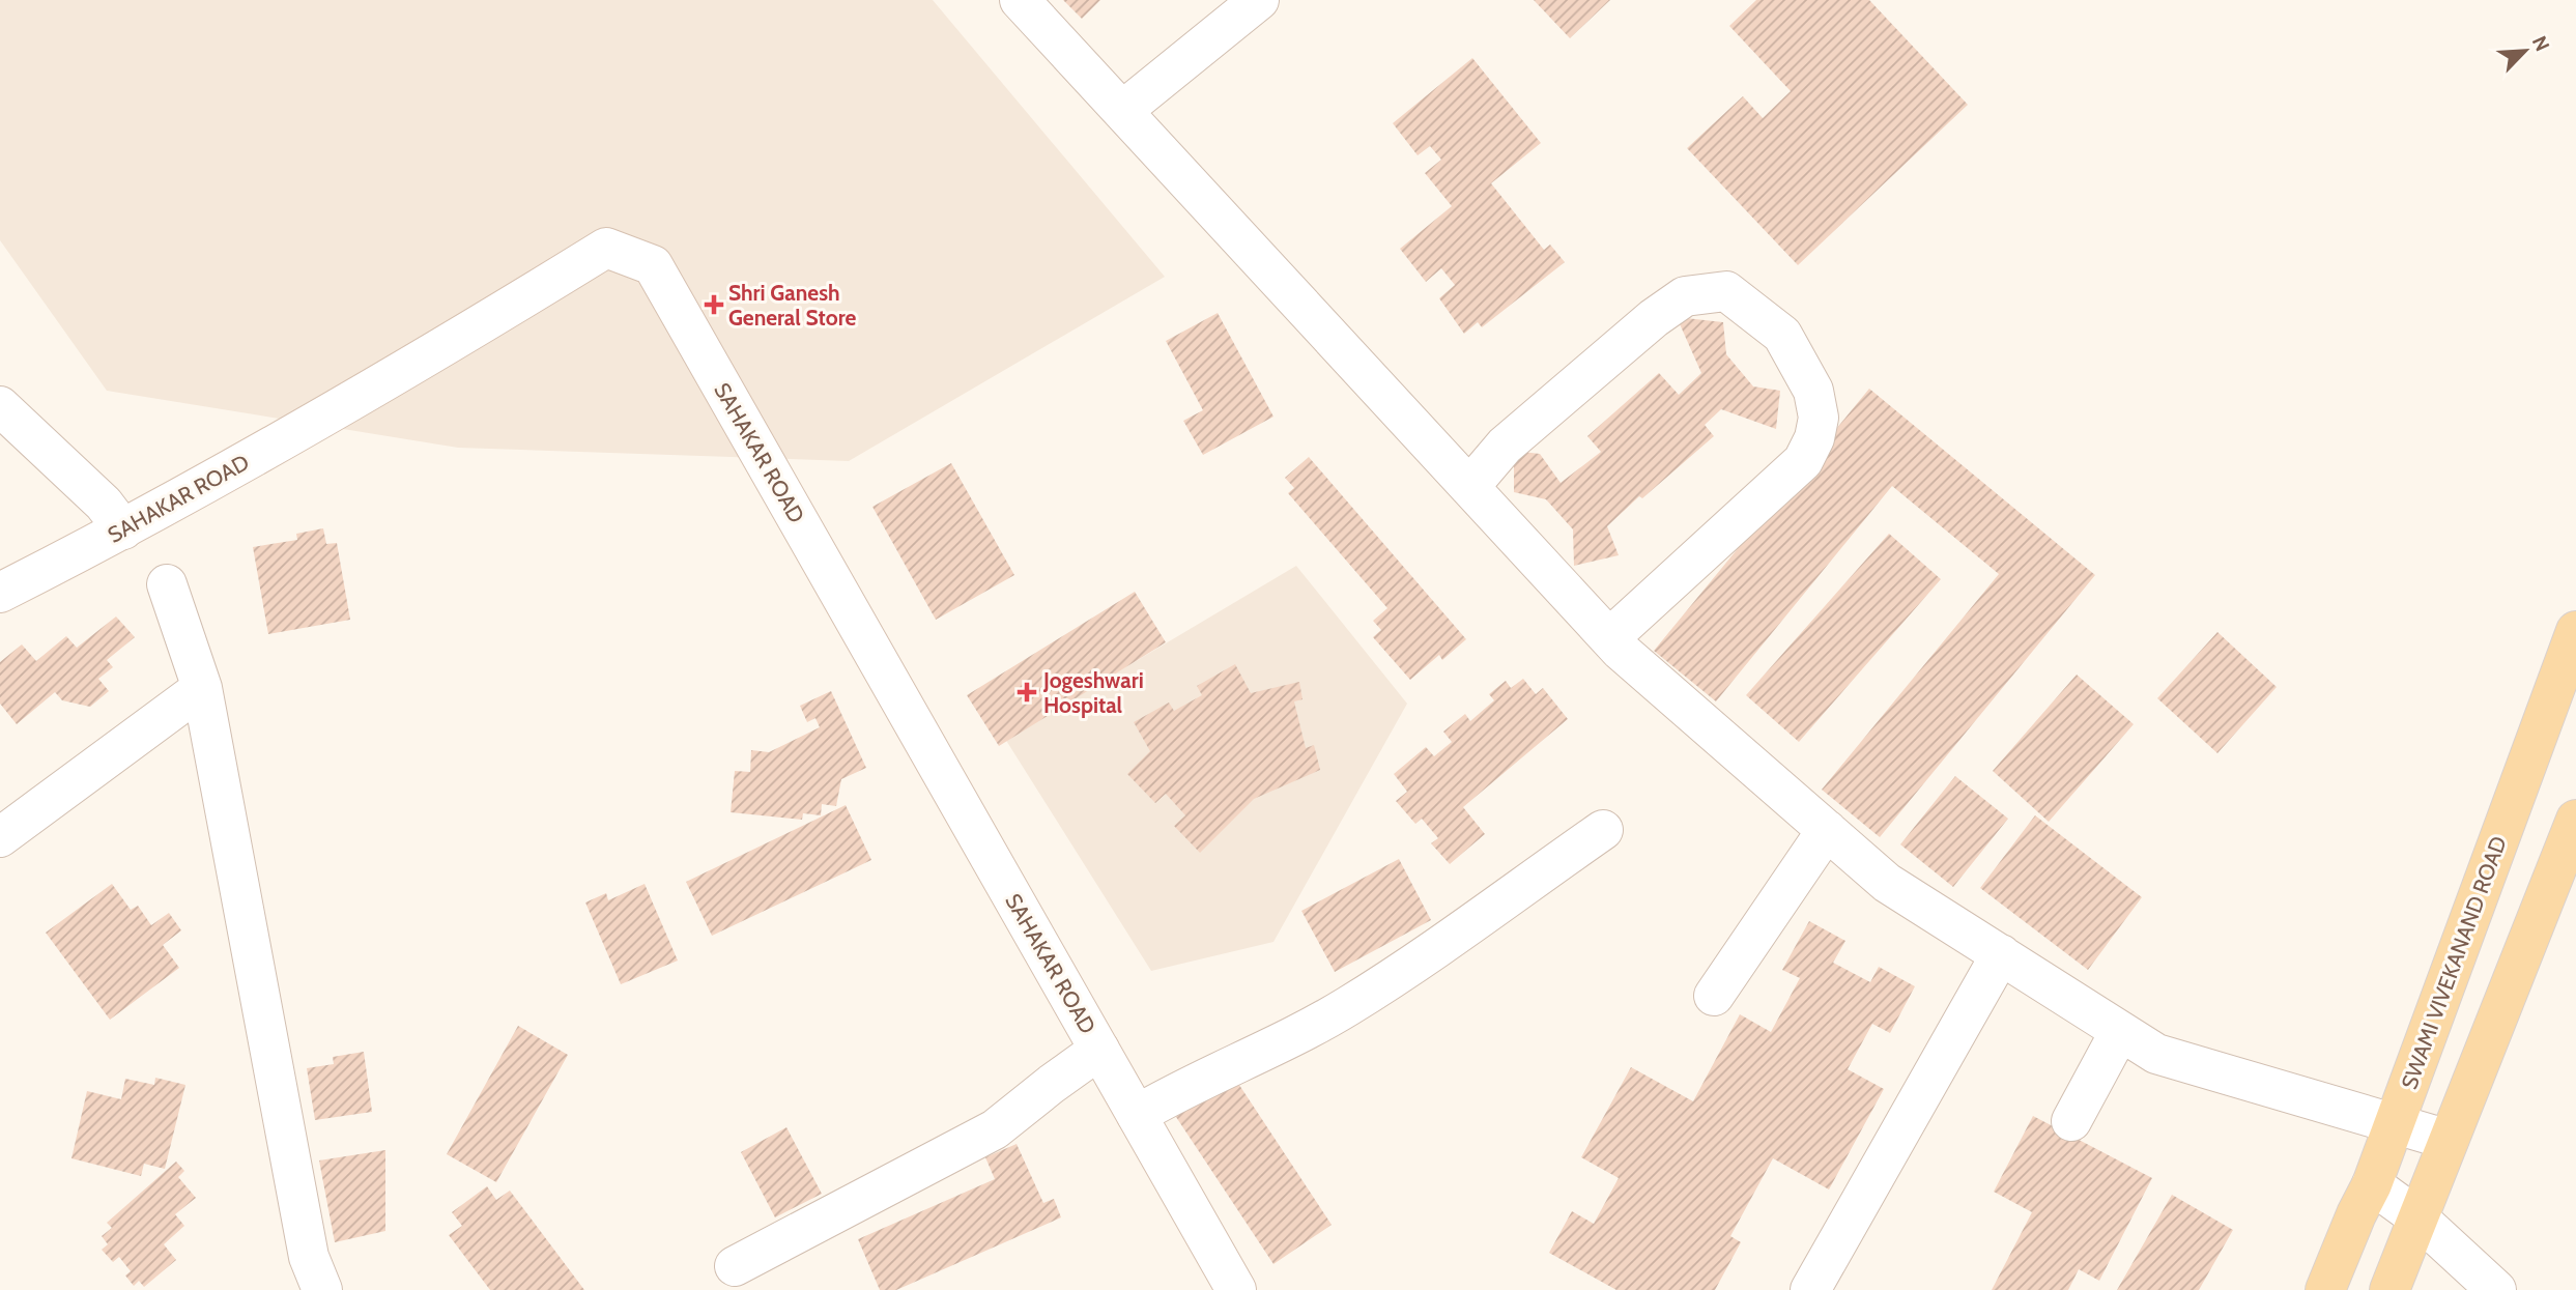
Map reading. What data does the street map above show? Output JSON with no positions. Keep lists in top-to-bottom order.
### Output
{
  "streets": {
    "main road": ["SWAMI VIVEKANAND ROAD"],
    "street": ["SAHAKAR ROAD"]
  },
  "places": {
    "health": ["Shri Ganesh General Store", "Jogeshwari Hospital"]
  },
  "north": "top right"
}
